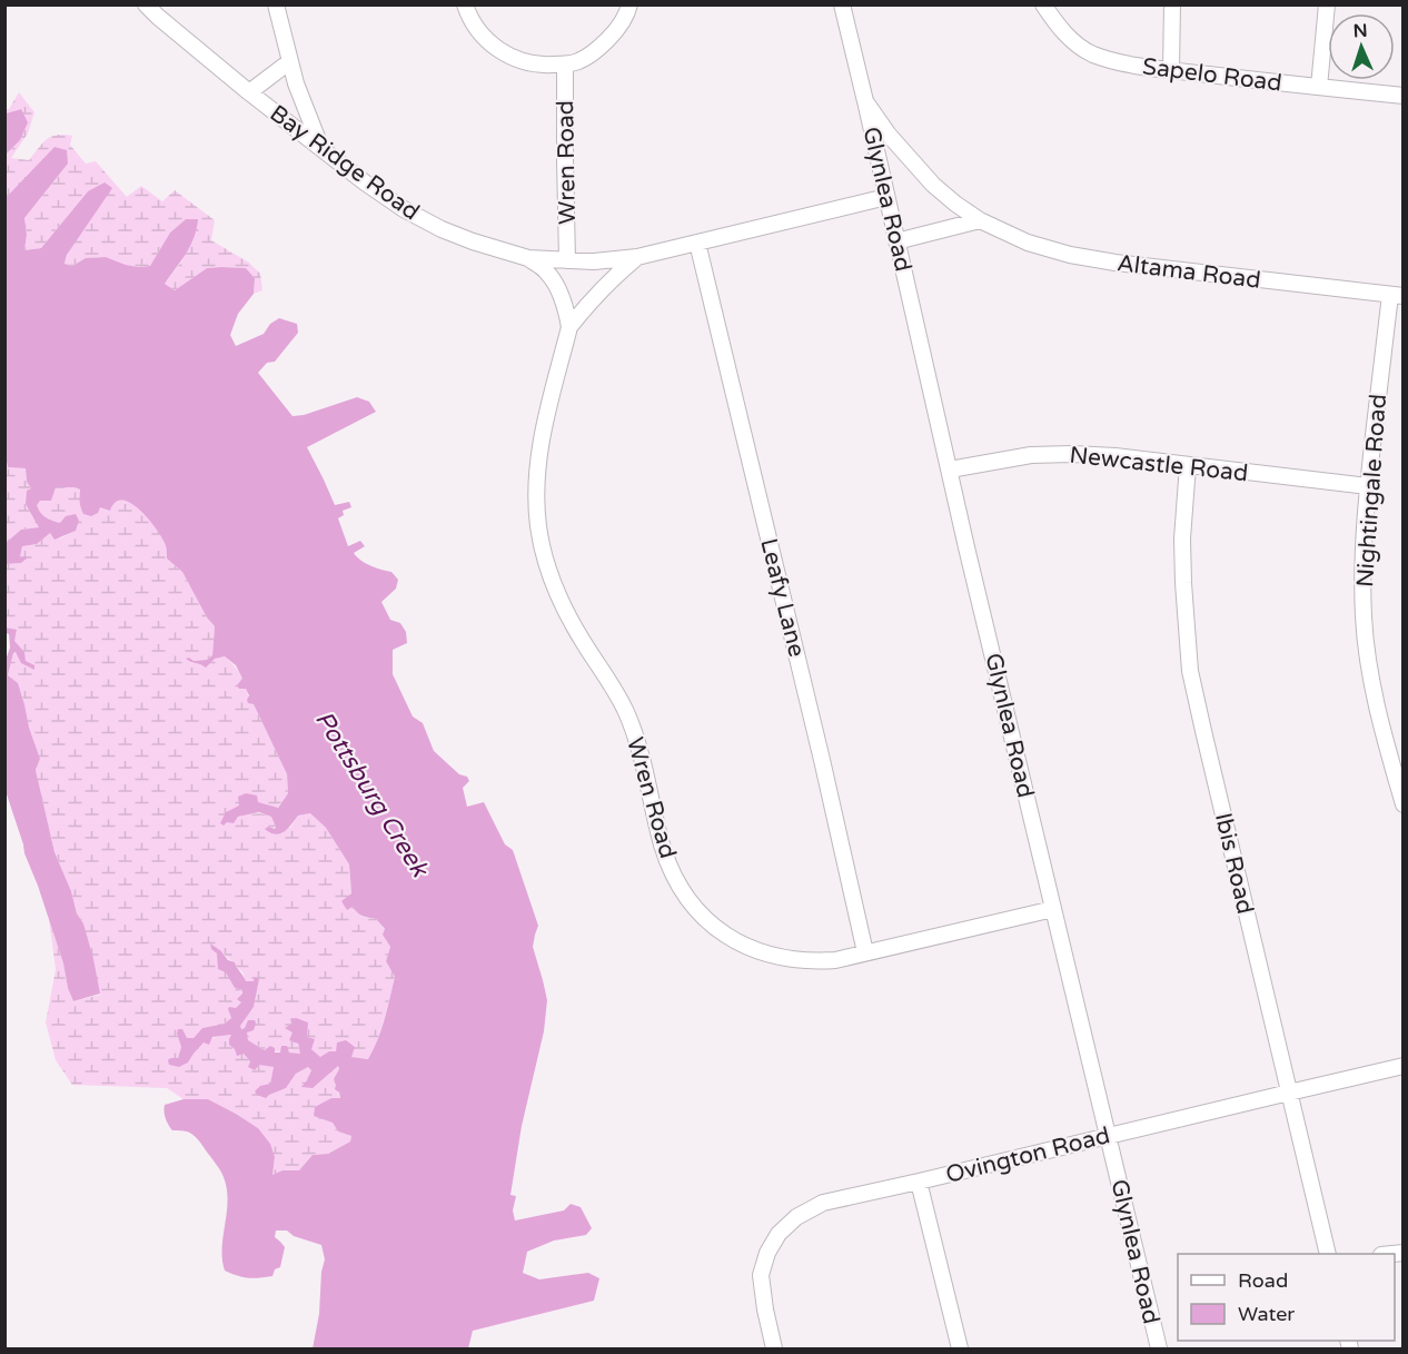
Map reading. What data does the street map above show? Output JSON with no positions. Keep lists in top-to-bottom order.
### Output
{
  "streets": {
    "street": [
      "Sapelo Road",
      "Bay Ridge Road",
      "Wren Road",
      "Glynlea Road",
      "Altama Road",
      "Newcastle Road",
      "Nightingale Road",
      "Leafy Lane",
      "Ibis Road",
      "Ovington Road"
    ]
  },
  "crossings": [
    ["Bay Ridge Road", "Wren Road"],
    ["Bay Ridge Road", "Glynlea Road"],
    ["Bay Ridge Road", "Leafy Lane"],
    ["Wren Road", "Glynlea Road"],
    ["Wren Road", "Leafy Lane"],
    ["Glynlea Road", "Altama Road"],
    ["Glynlea Road", "Newcastle Road"],
    ["Glynlea Road", "Ovington Road"],
    ["Altama Road", "Nightingale Road"],
    ["Newcastle Road", "Nightingale Road"],
    ["Newcastle Road", "Ibis Road"],
    ["Ibis Road", "Ovington Road"]
  ],
  "water": ["Pottsburg Creek"],
  "legend": ["Road", "Water"],
  "north": "top"
}
